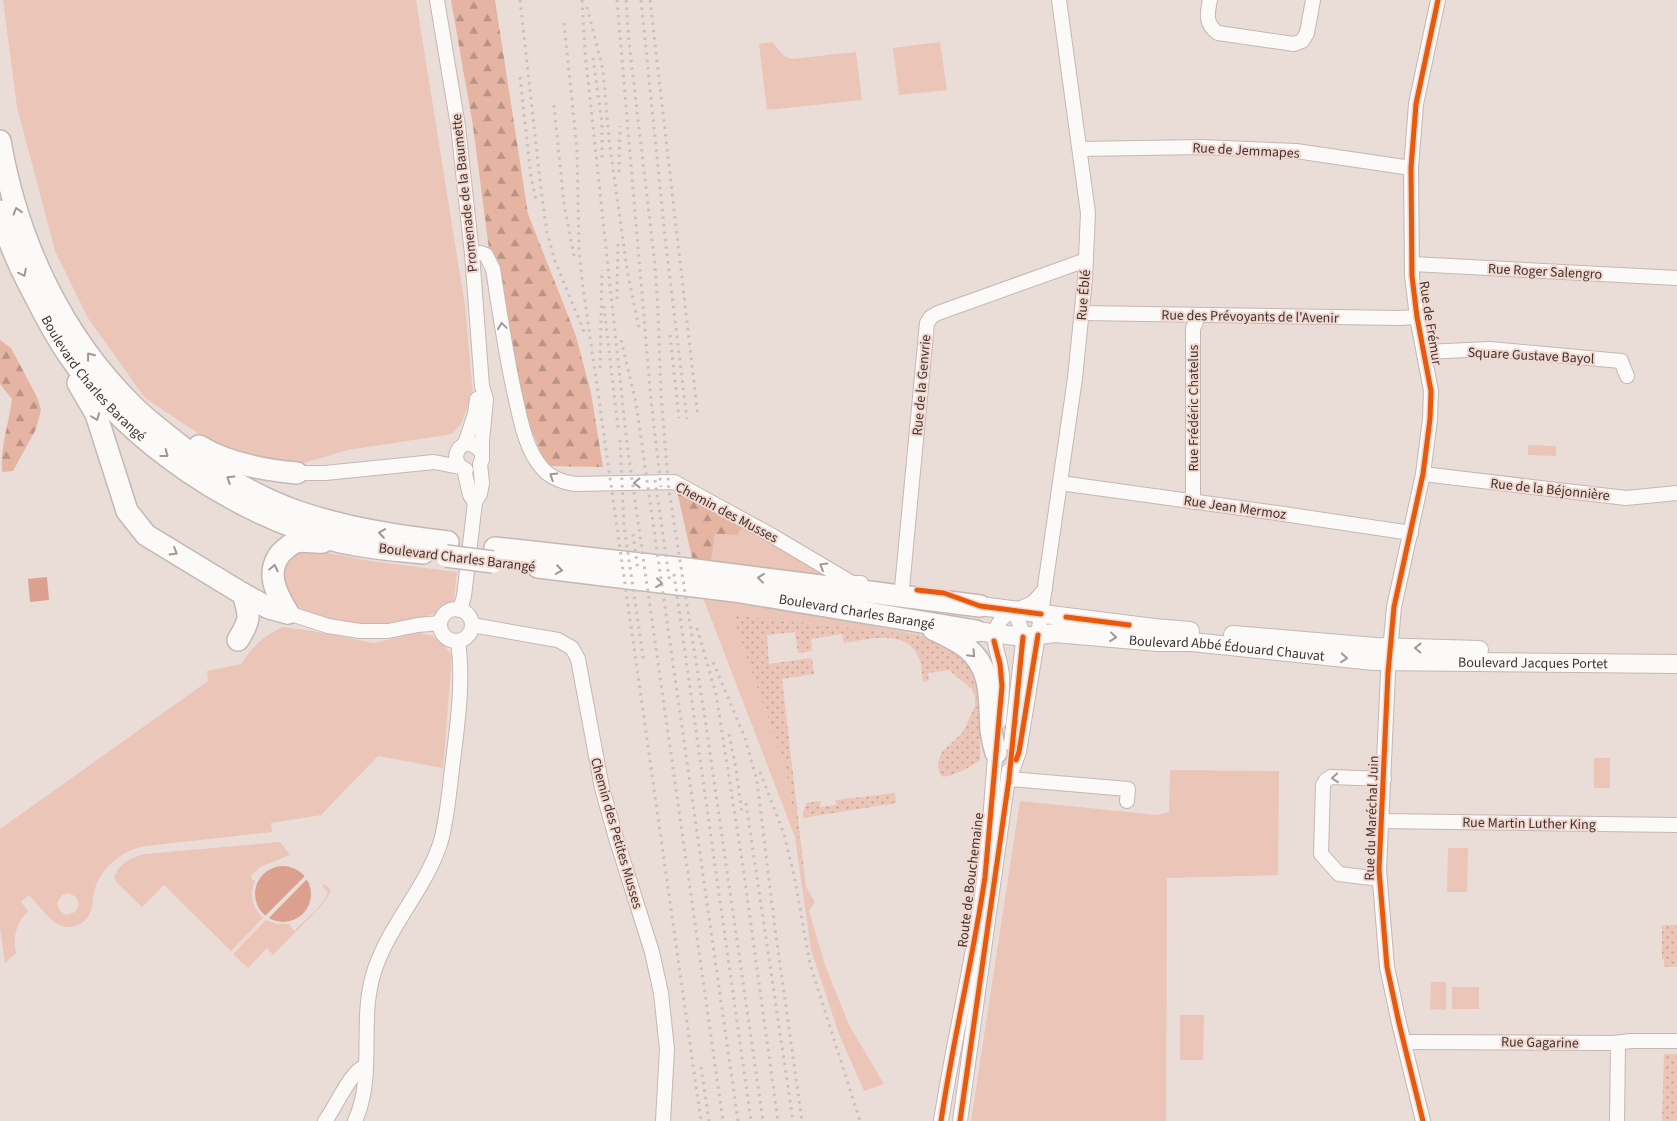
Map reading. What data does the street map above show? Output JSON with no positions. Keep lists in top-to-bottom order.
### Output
{
  "streets": {
    "highway": ["Boulevard Charles Barangé"],
    "main road": ["Boulevard Abbé Édouard Chauvat", "Boulevard Jacques Portet"],
    "street": [
      "Rue de Jemmapes",
      "Promenade de la Baumette",
      "Rue Roger Salengro",
      "Rue Éblé",
      "Rue des Prévoyants de l'Avenir",
      "Rue de Frémur",
      "Square Gustave Bayol",
      "Rue de la Genvrie",
      "Rue Frédéric Chatelus",
      "Rue de la Béjonnière",
      "Rue Jean Mermoz",
      "Chemin des Musses",
      "Rue du Maréchal Juin",
      "Rue Martin Luther King",
      "Chemin des Petites Musses",
      "Route de Bouchemaine",
      "Rue Gagarine"
    ]
  },
  "crossings": [
    ["Rue de Jemmapes", "Rue Éblé"],
    ["Rue de Jemmapes", "Rue de Frémur"],
    ["Promenade de la Baumette", "Chemin des Musses"],
    ["Promenade de la Baumette", "Chemin des Petites Musses"],
    ["Rue Roger Salengro", "Rue de Frémur"],
    ["Rue Éblé", "Rue des Prévoyants de l'Avenir"],
    ["Rue Éblé", "Boulevard Charles Barangé"],
    ["Rue Éblé", "Rue de la Genvrie"],
    ["Rue Éblé", "Rue Jean Mermoz"],
    ["Rue Éblé", "Route de Bouchemaine"],
    ["Rue des Prévoyants de l'Avenir", "Rue de Frémur"],
    ["Rue des Prévoyants de l'Avenir", "Rue Frédéric Chatelus"],
    ["Rue de Frémur", "Square Gustave Bayol"],
    ["Rue de Frémur", "Rue de la Béjonnière"],
    ["Rue de Frémur", "Rue Jean Mermoz"],
    ["Rue de Frémur", "Boulevard Abbé Édouard Chauvat"],
    ["Rue de Frémur", "Boulevard Jacques Portet"],
    ["Rue de Frémur", "Rue du Maréchal Juin"],
    ["Boulevard Charles Barangé", "Rue de la Genvrie"],
    ["Boulevard Charles Barangé", "Chemin des Musses"],
    ["Boulevard Charles Barangé", "Boulevard Abbé Édouard Chauvat"],
    ["Boulevard Charles Barangé", "Route de Bouchemaine"],
    ["Rue de la Genvrie", "Chemin des Musses"],
    ["Rue Frédéric Chatelus", "Rue Jean Mermoz"],
    ["Boulevard Abbé Édouard Chauvat", "Boulevard Jacques Portet"],
    ["Boulevard Abbé Édouard Chauvat", "Rue du Maréchal Juin"],
    ["Boulevard Jacques Portet", "Rue du Maréchal Juin"],
    ["Rue du Maréchal Juin", "Rue Martin Luther King"],
    ["Rue du Maréchal Juin", "Rue Gagarine"]
  ],
  "one_way": ["Chemin des Musses"]
}
